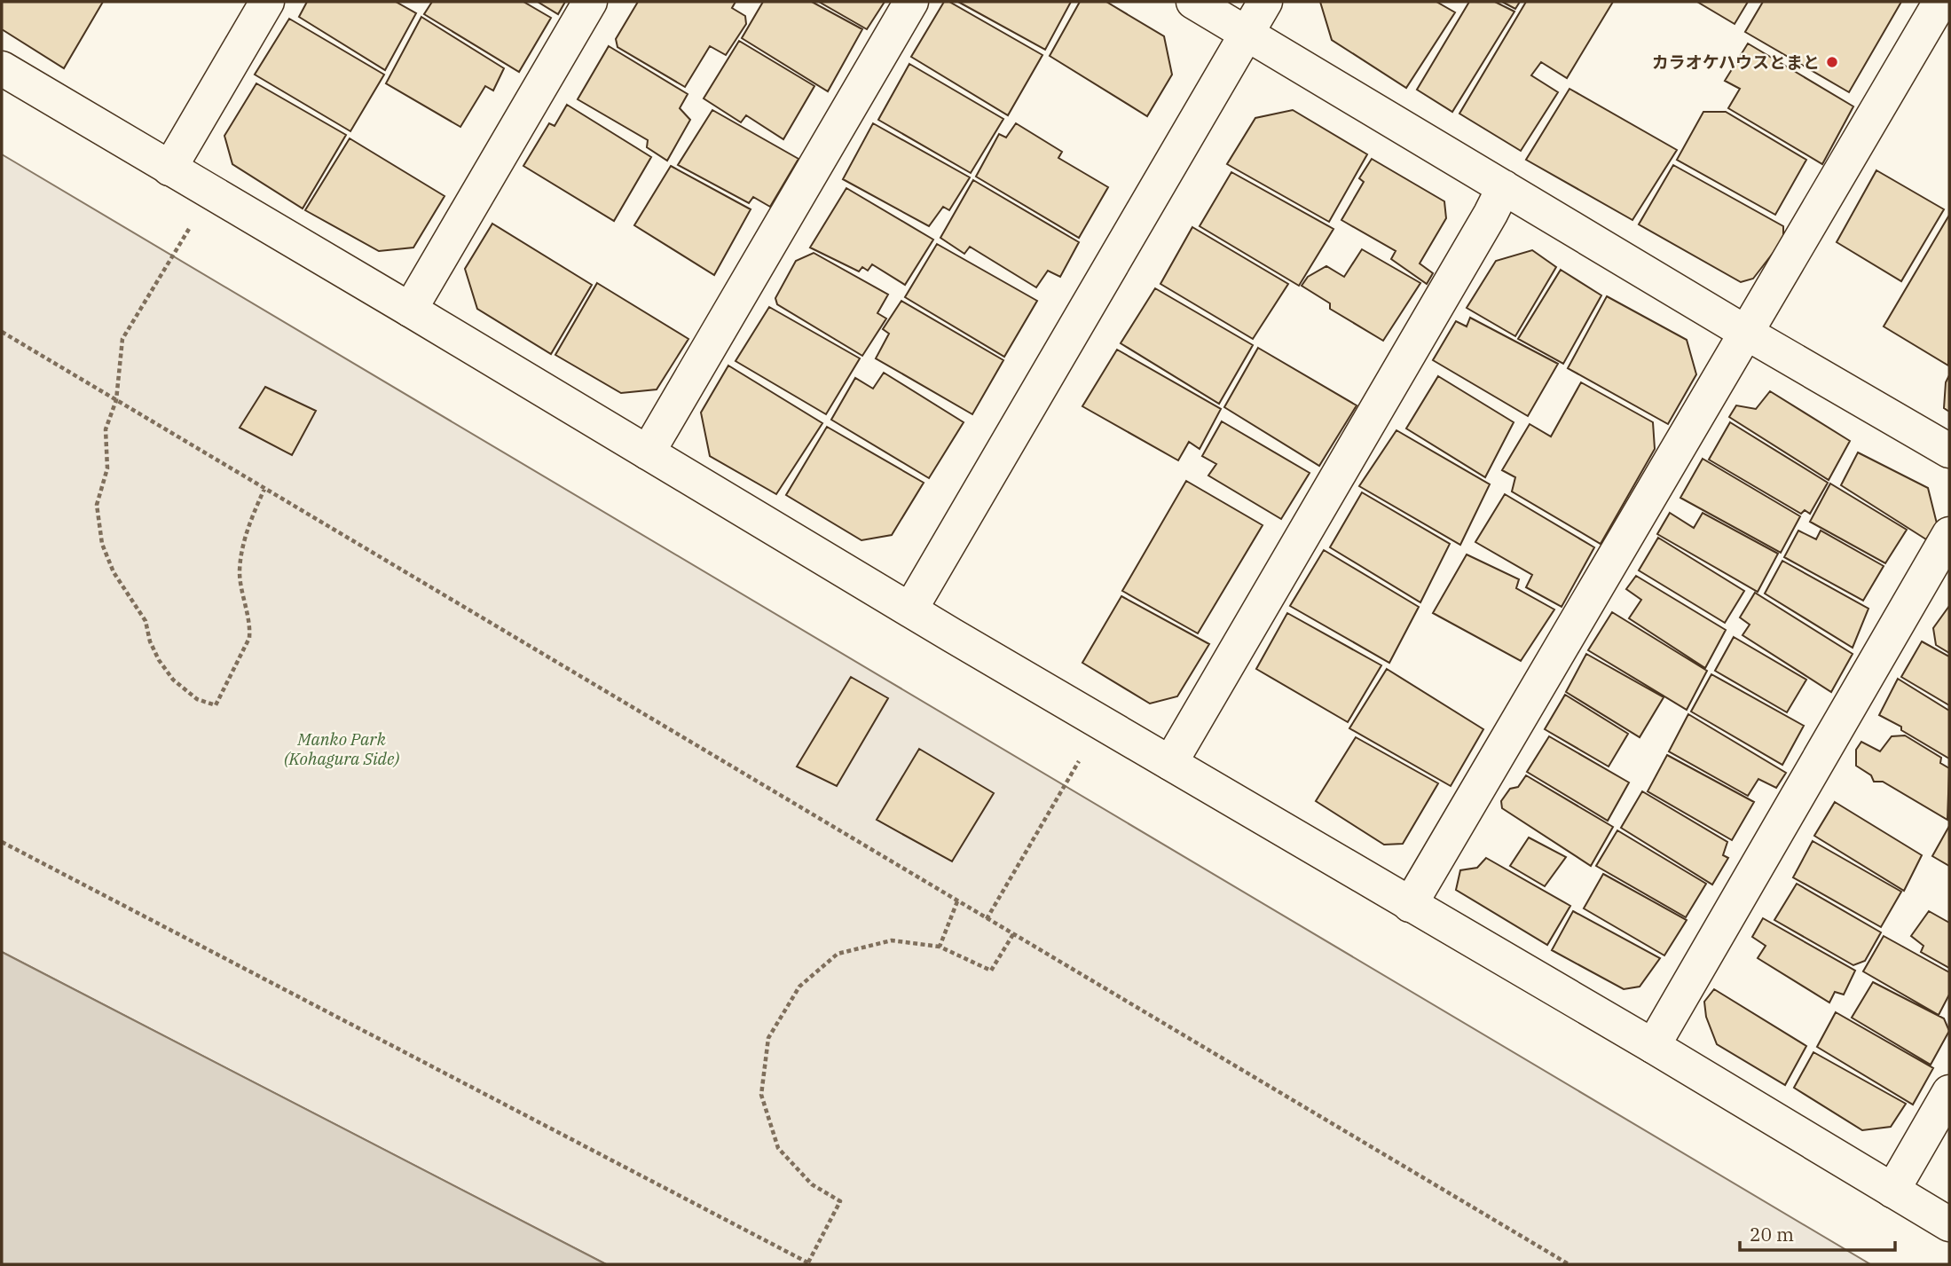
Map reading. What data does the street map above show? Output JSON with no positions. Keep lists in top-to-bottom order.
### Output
{
  "parks": ["Manko Park (Kohagura Side)"],
  "places": ["カラオケハウスとまと"],
  "scale_bar": "20 m"
}
